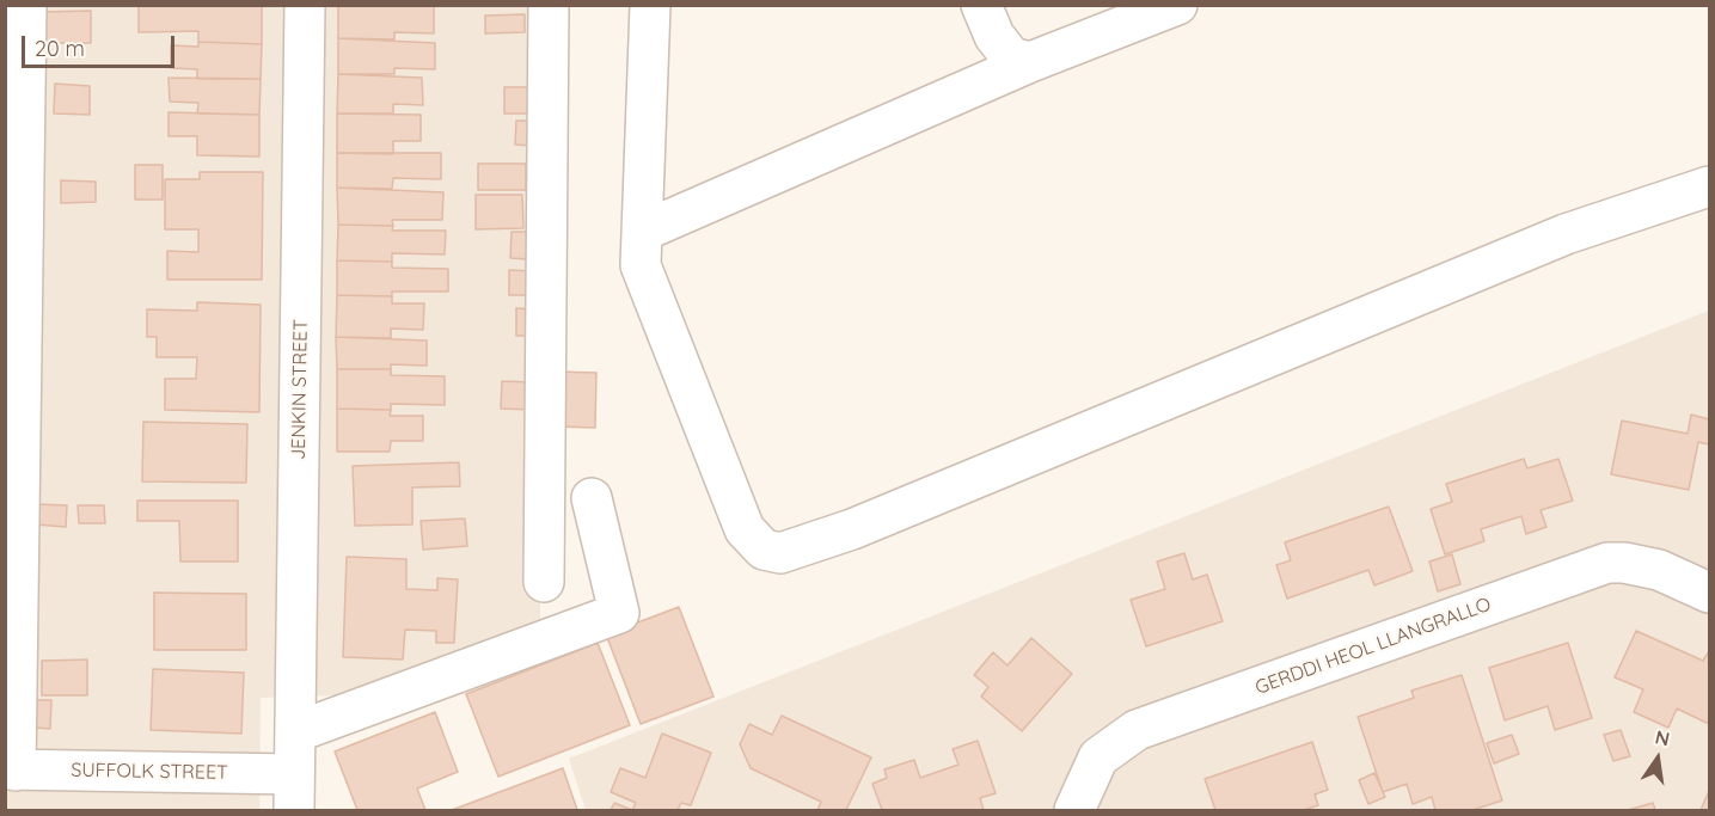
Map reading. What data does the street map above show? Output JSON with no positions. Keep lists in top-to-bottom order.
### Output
{
  "streets": {
    "street": ["JENKIN STREET", "GERDDI HEOL LLANGRALLO", "SUFFOLK STREET"]
  },
  "crossings": [
    ["JENKIN STREET", "SUFFOLK STREET"]
  ],
  "scale_bar": "20 m",
  "north": "top"
}
